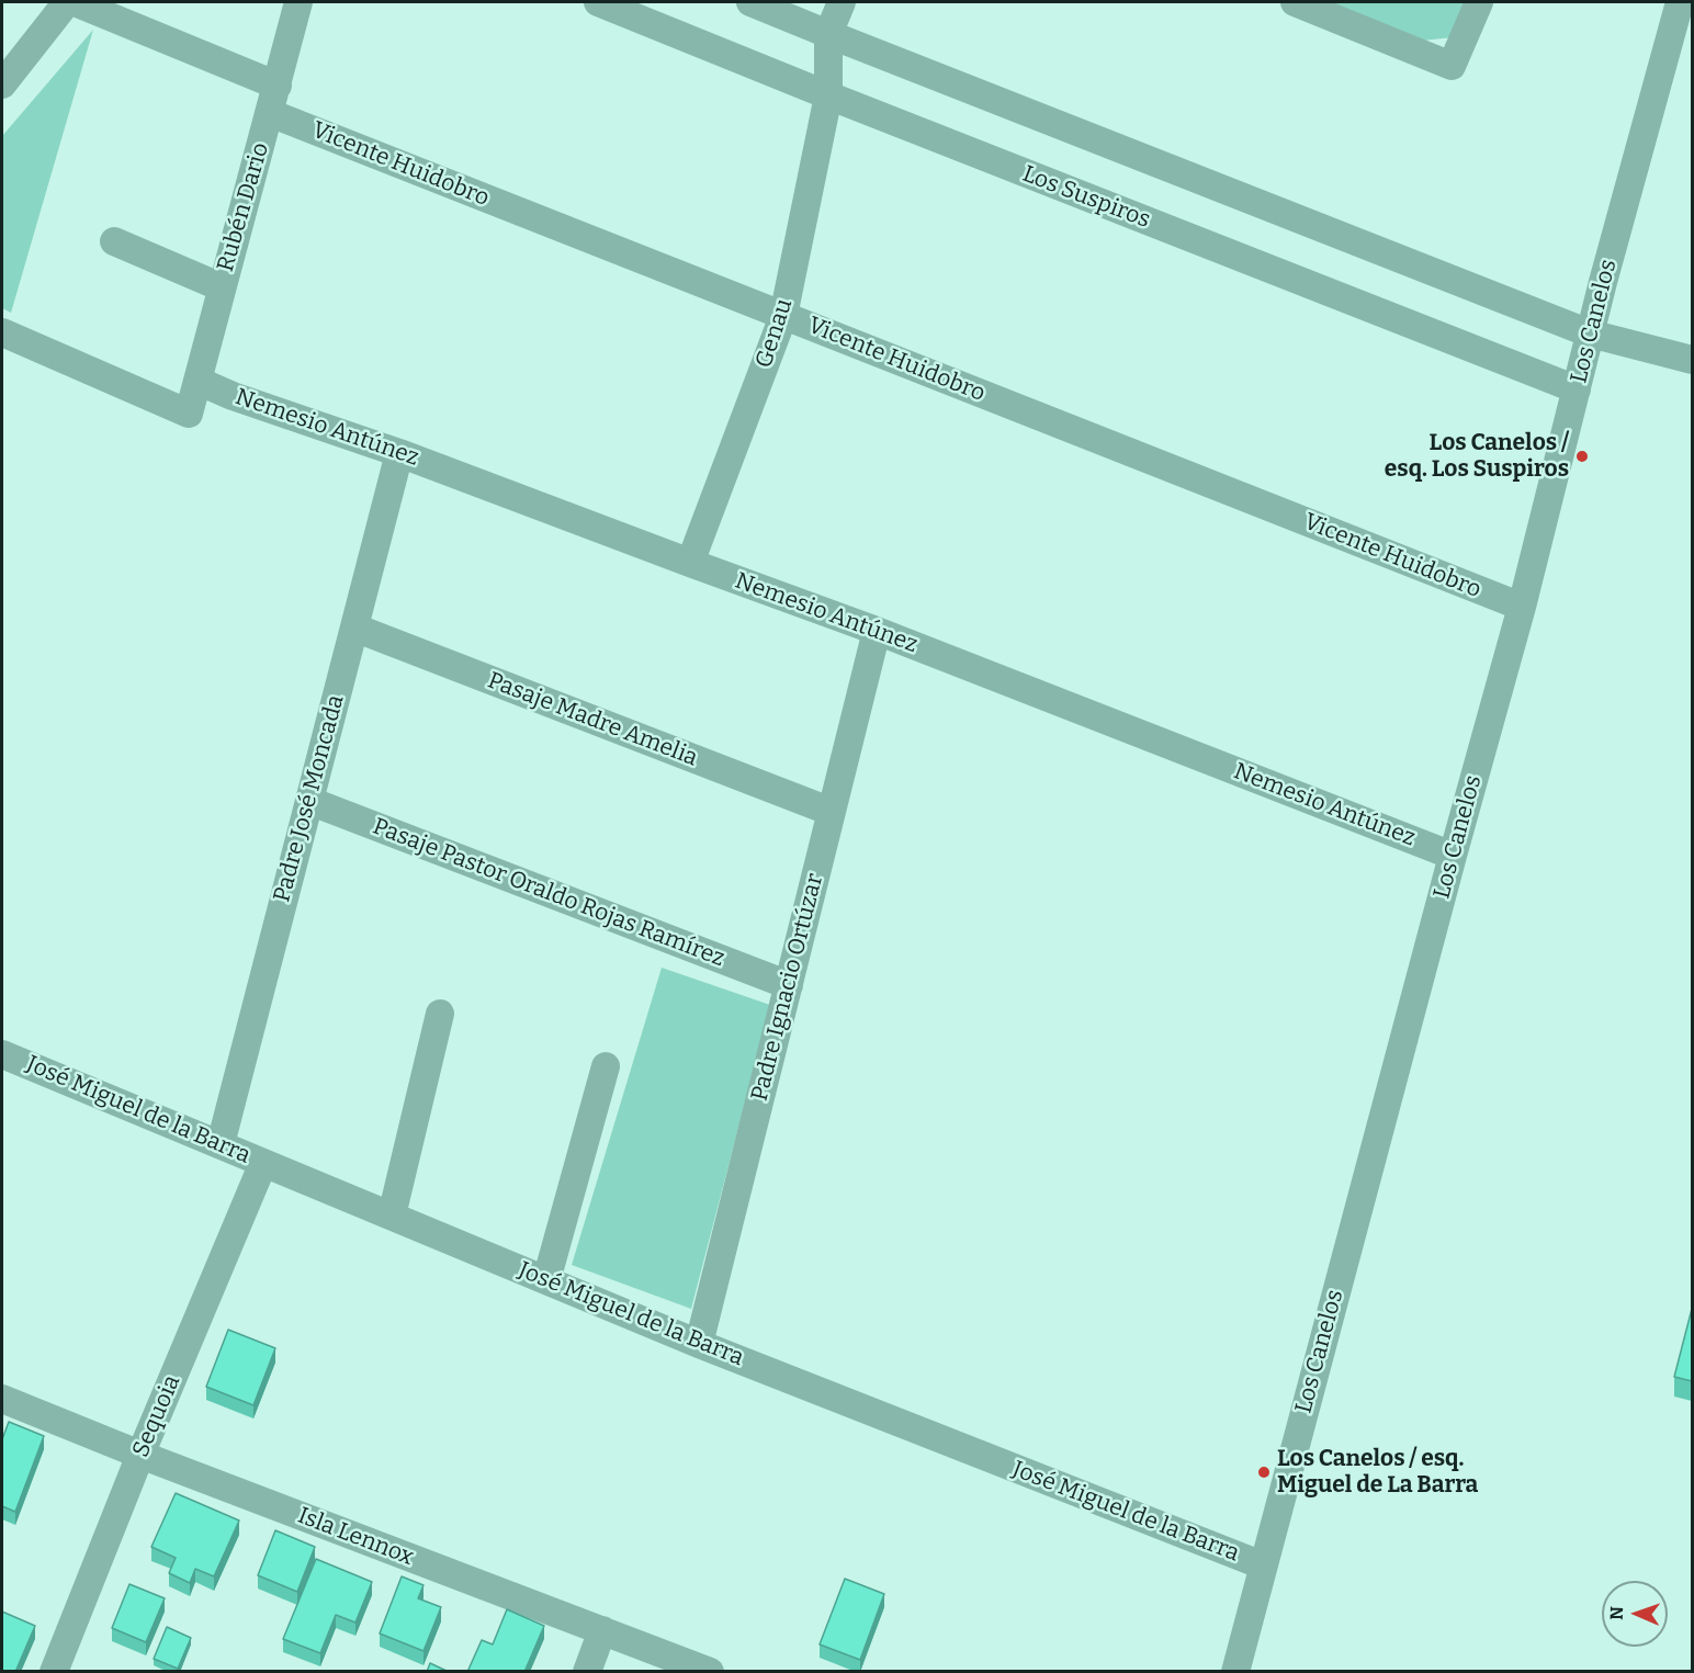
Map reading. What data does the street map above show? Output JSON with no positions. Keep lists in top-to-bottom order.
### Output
{
  "streets": {
    "street": [
      "Vicente Huidobro",
      "Los Suspiros",
      "Rubén Dario",
      "Los Canelos",
      "Genau",
      "Nemesio Antúnez",
      "Pasaje Madre Amelia",
      "Padre José Moncada",
      "Pasaje Pastor Oraldo Rojas Ramírez",
      "Padre Ignacio Ortúzar",
      "José Miguel de la Barra",
      "Sequoia",
      "Isla Lennox"
    ]
  },
  "crossings": [
    ["Vicente Huidobro", "Rubén Dario"],
    ["Vicente Huidobro", "Los Canelos"],
    ["Vicente Huidobro", "Genau"],
    ["Los Suspiros", "Los Canelos"],
    ["Los Suspiros", "Genau"],
    ["Rubén Dario", "Nemesio Antúnez"],
    ["Los Canelos", "Nemesio Antúnez"],
    ["Los Canelos", "José Miguel de la Barra"],
    ["Genau", "Nemesio Antúnez"],
    ["Nemesio Antúnez", "Padre José Moncada"],
    ["Nemesio Antúnez", "Padre Ignacio Ortúzar"],
    ["Pasaje Madre Amelia", "Padre José Moncada"],
    ["Pasaje Madre Amelia", "Padre Ignacio Ortúzar"],
    ["Padre José Moncada", "Pasaje Pastor Oraldo Rojas Ramírez"],
    ["Padre José Moncada", "José Miguel de la Barra"],
    ["Pasaje Pastor Oraldo Rojas Ramírez", "Padre Ignacio Ortúzar"],
    ["Padre Ignacio Ortúzar", "José Miguel de la Barra"],
    ["José Miguel de la Barra", "Sequoia"],
    ["Sequoia", "Isla Lennox"]
  ],
  "places": ["Los Canelos / esq. Los Suspiros", "Los Canelos / esq. Miguel de La Barra"],
  "north": "left"
}
